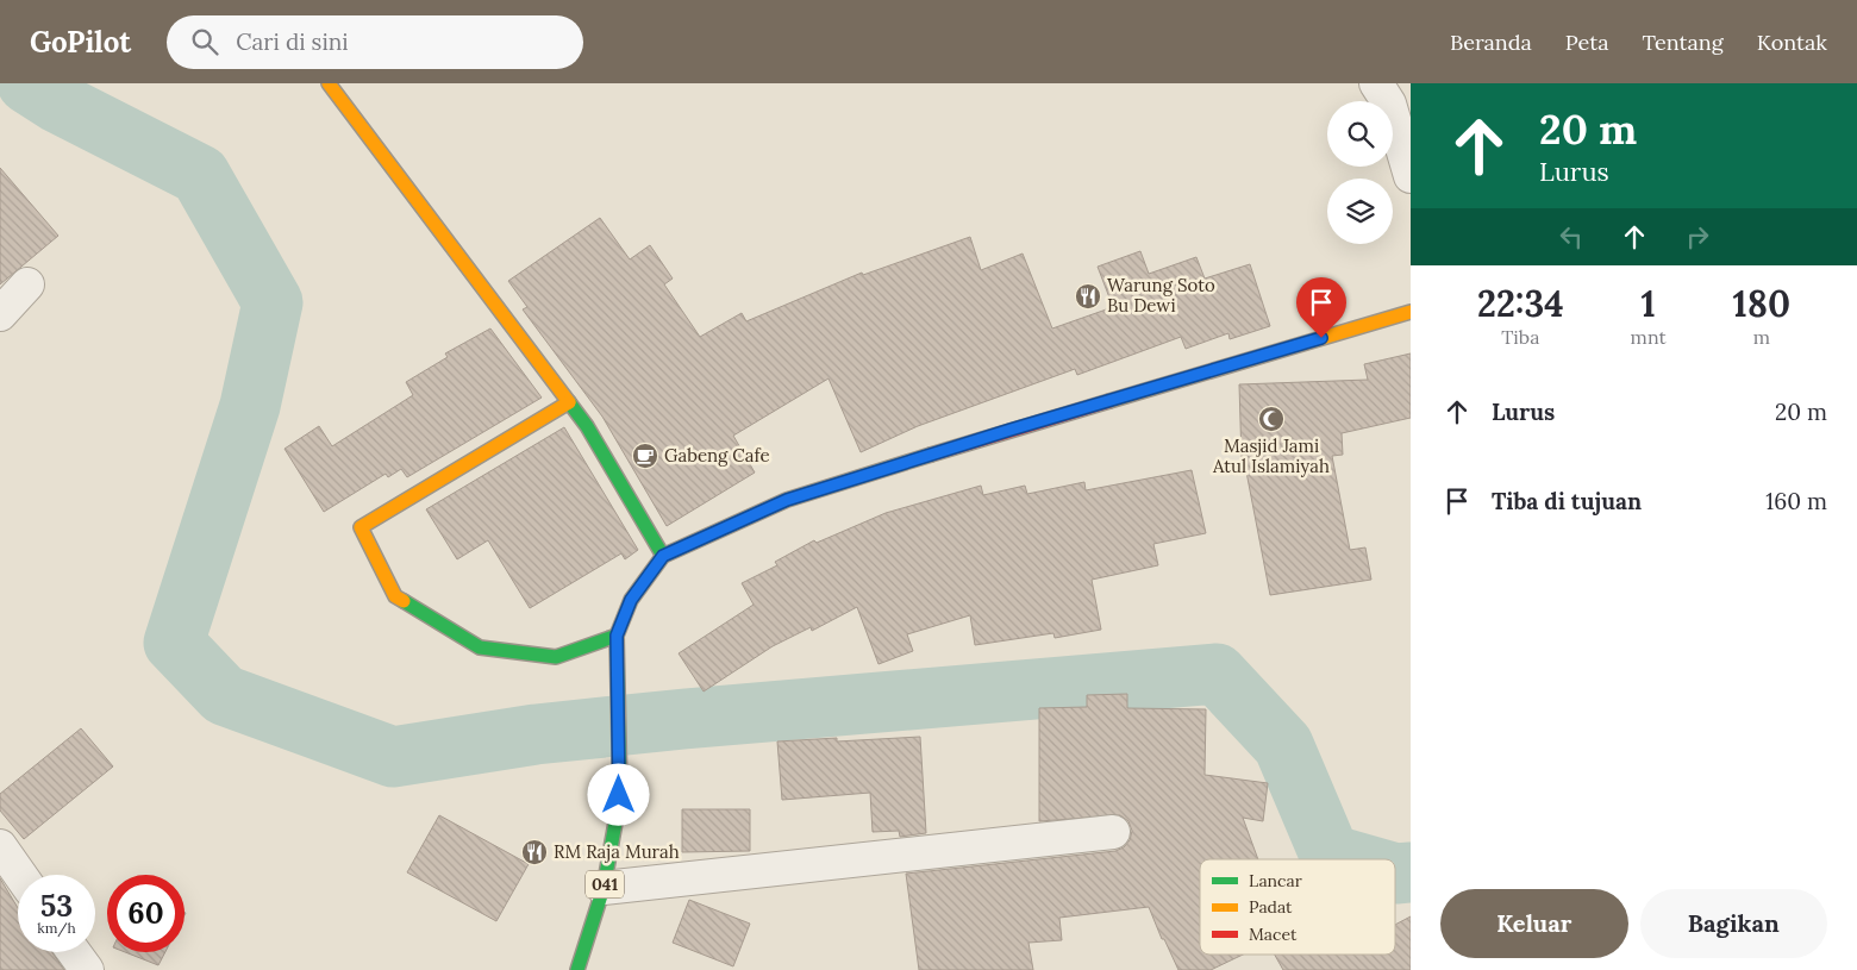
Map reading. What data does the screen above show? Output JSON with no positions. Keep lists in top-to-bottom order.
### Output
{
  "streets": {
    "main road": ["041"]
  },
  "places": {
    "restaurant": ["Warung Soto Bu Dewi", "RM Raja Murah"],
    "mosque": ["Masjid Jami Atul Islamiyah"],
    "cafe": ["Gabeng Cafe"]
  },
  "legend": ["Lancar", "Padat", "Macet"],
  "page": {
    "header": "GoPilot",
    "search": "Cari di sini",
    "nav": [
      "Beranda",
      "Peta",
      "Tentang",
      "Kontak"
    ],
    "turn": ["20 m", "Lurus"],
    "eta": [
      "22:34",
      "Tiba",
      "1",
      "mnt",
      "180",
      "m"
    ],
    "list": [
      {
        "name": "Lurus",
        "value": "20 m"
      },
      {
        "name": "Tiba di tujuan",
        "value": "160 m"
      }
    ],
    "speed": "53 km/h",
    "limit": "60",
    "buttons": ["Keluar", "Bagikan"]
  }
}
